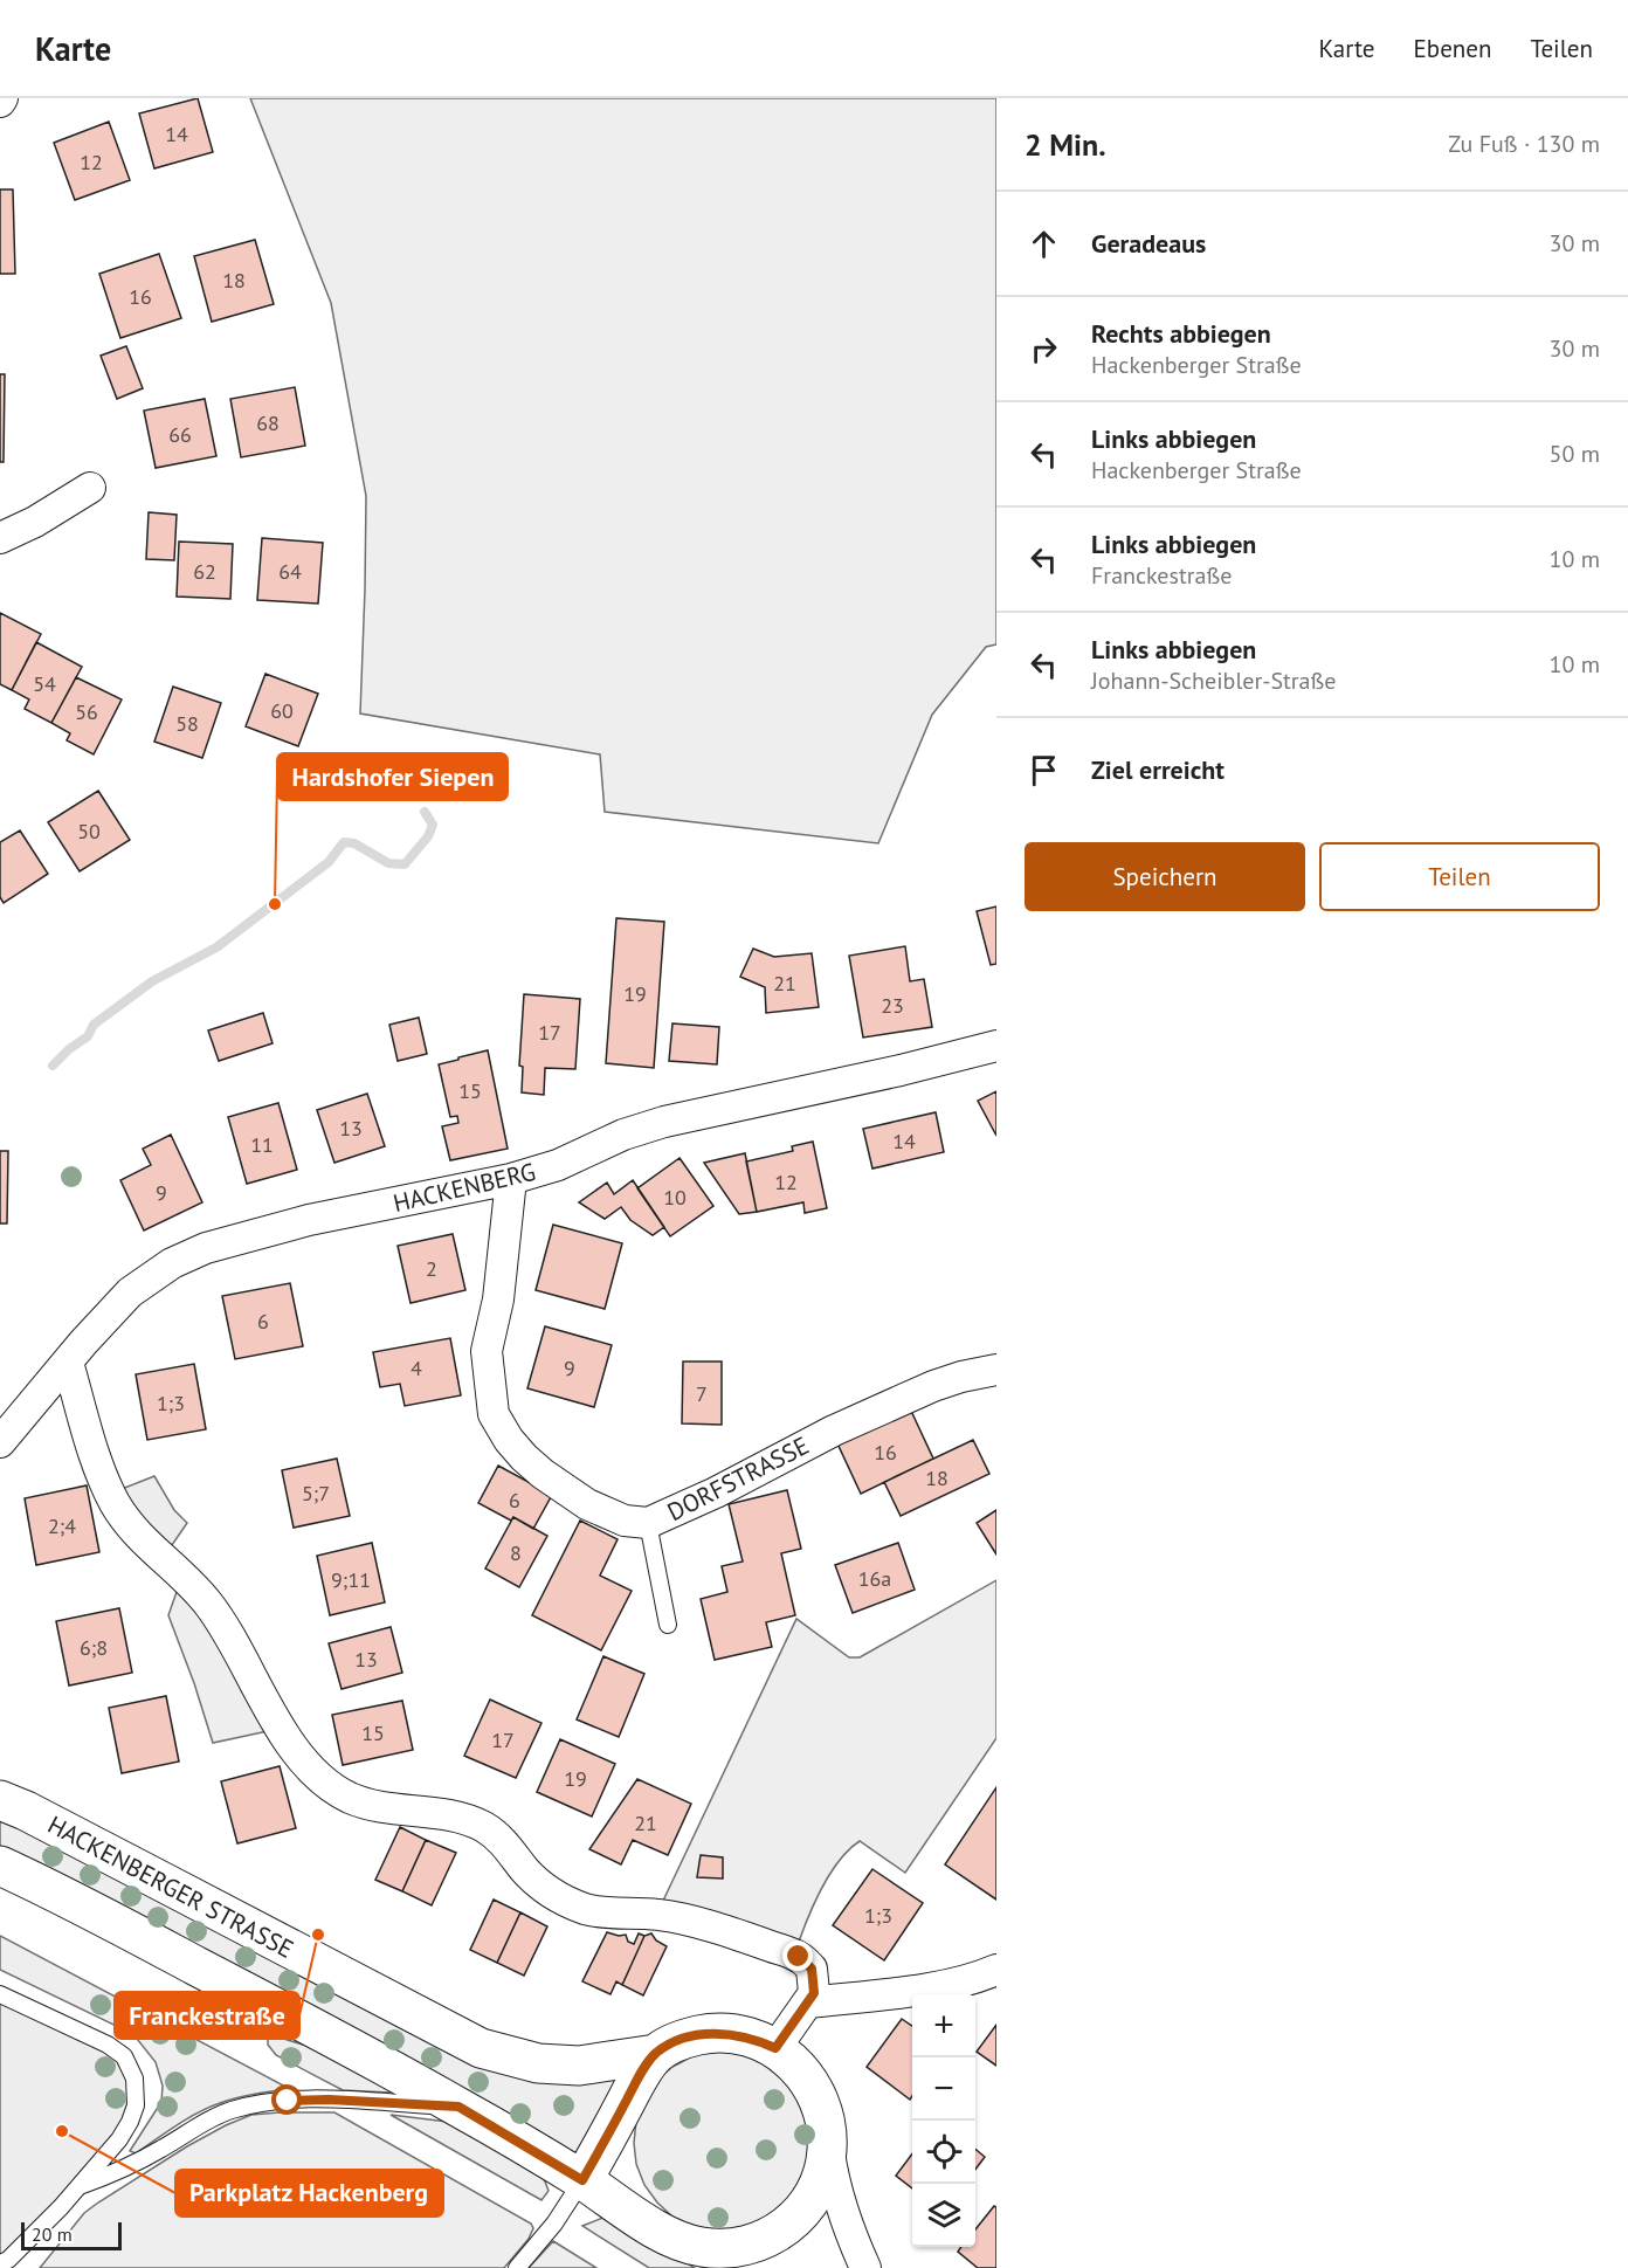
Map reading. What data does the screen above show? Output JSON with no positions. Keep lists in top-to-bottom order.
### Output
{
  "streets": {
    "street": ["HACKENBERG", "DORFSTRASSE", "HACKENBERGER STRASSE"]
  },
  "crossings": [
    ["HACKENBERG", "DORFSTRASSE"]
  ],
  "places": ["Hardshofer Siepen", "Franckestraße", "Parkplatz Hackenberg"],
  "house_numbers": [
    "14",
    "12",
    "18",
    "16",
    "68",
    "66",
    "62",
    "64",
    "54",
    "60",
    "56",
    "58",
    "50",
    "21",
    "19",
    "23",
    "17",
    "15",
    "13",
    "14",
    "11",
    "12",
    "9",
    "10",
    "2",
    "6",
    "4",
    "9",
    "7",
    "1;3",
    "16",
    "18",
    "5;7",
    "6",
    "2;4",
    "8",
    "16a",
    "9;11",
    "6;8",
    "13",
    "15",
    "17",
    "19",
    "21",
    "1;3"
  ],
  "scale_bar": "20 m",
  "page": {
    "header": "Karte",
    "nav": ["Karte", "Ebenen", "Teilen"],
    "heading": ["2 Min.", "Zu Fuß · 130 m"],
    "list": [
      ["Geradeaus", "30 m"],
      ["Rechts abbiegen", "Hackenberger Straße", "30 m"],
      ["Links abbiegen", "Hackenberger Straße", "50 m"],
      ["Links abbiegen", "Franckestraße", "10 m"],
      ["Links abbiegen", "Johann-Scheibler-Straße", "10 m"],
      "Ziel erreicht"
    ],
    "buttons": ["Speichern", "Teilen"],
    "map_buttons": ["+", "−"],
    "scale": "20 m"
  }
}
